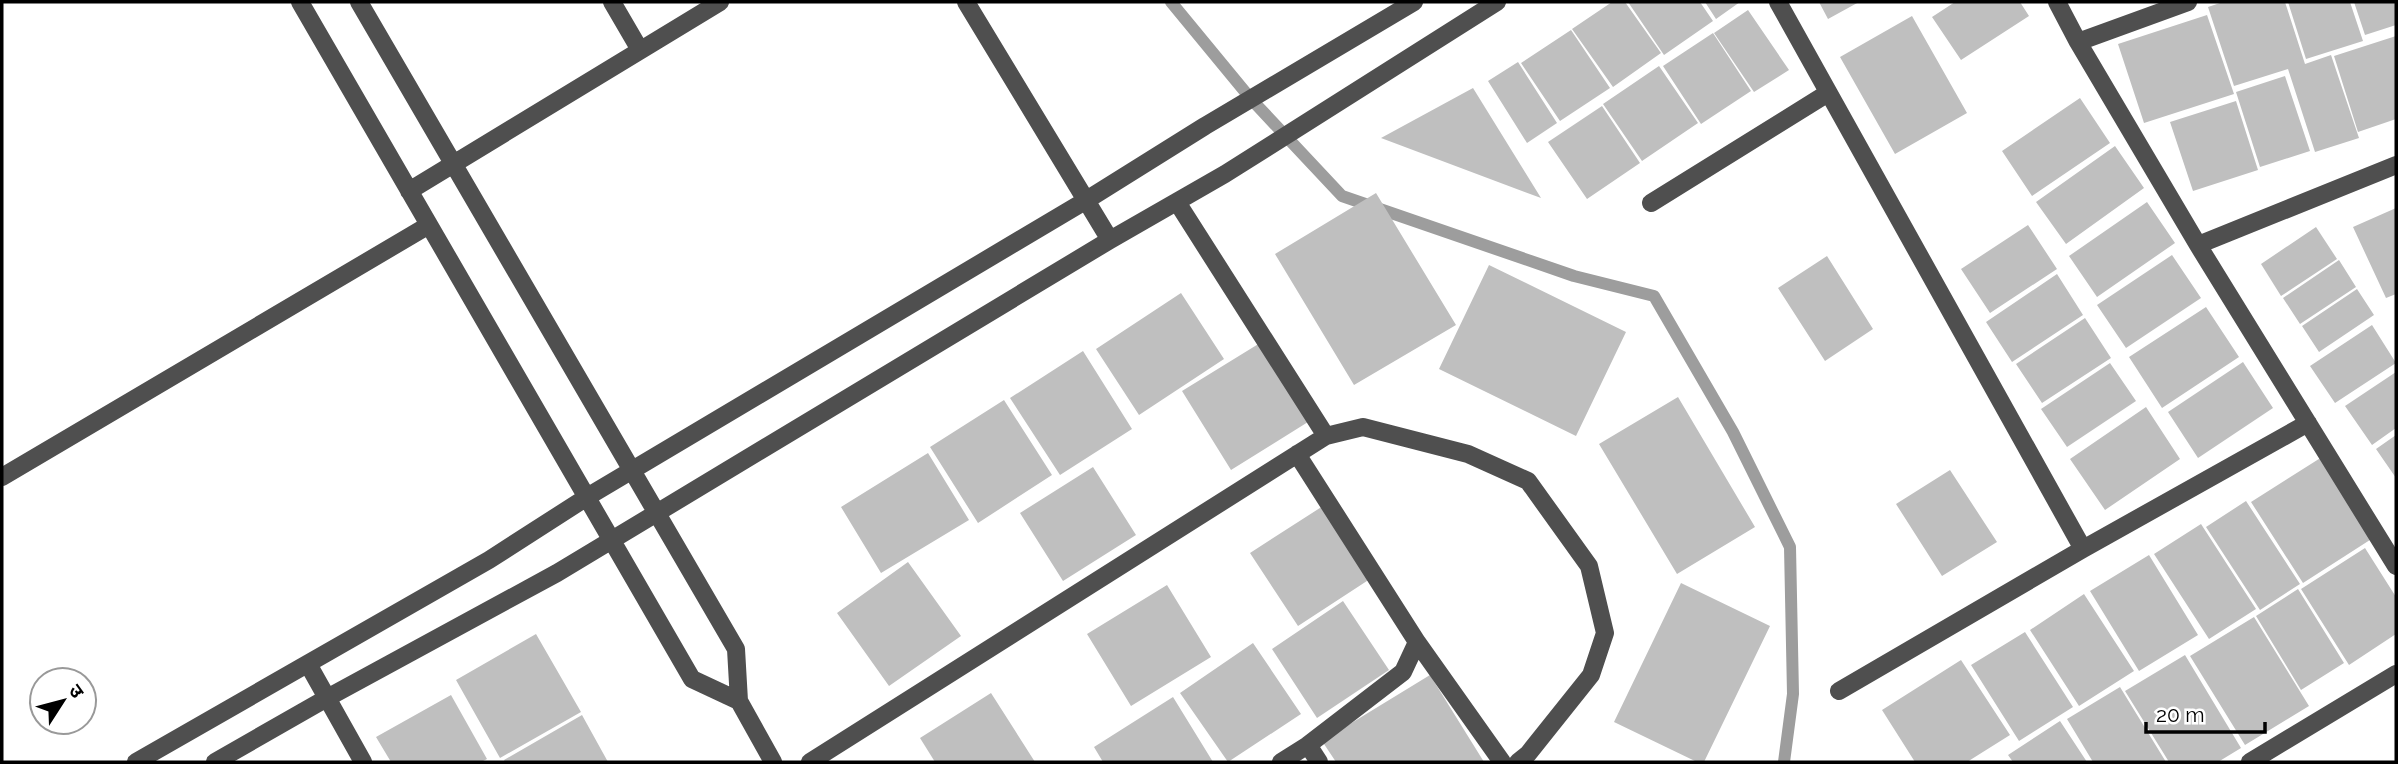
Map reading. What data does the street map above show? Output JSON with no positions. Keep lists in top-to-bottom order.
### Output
{
  "scale_bar": "20 m",
  "north": "top right"
}
